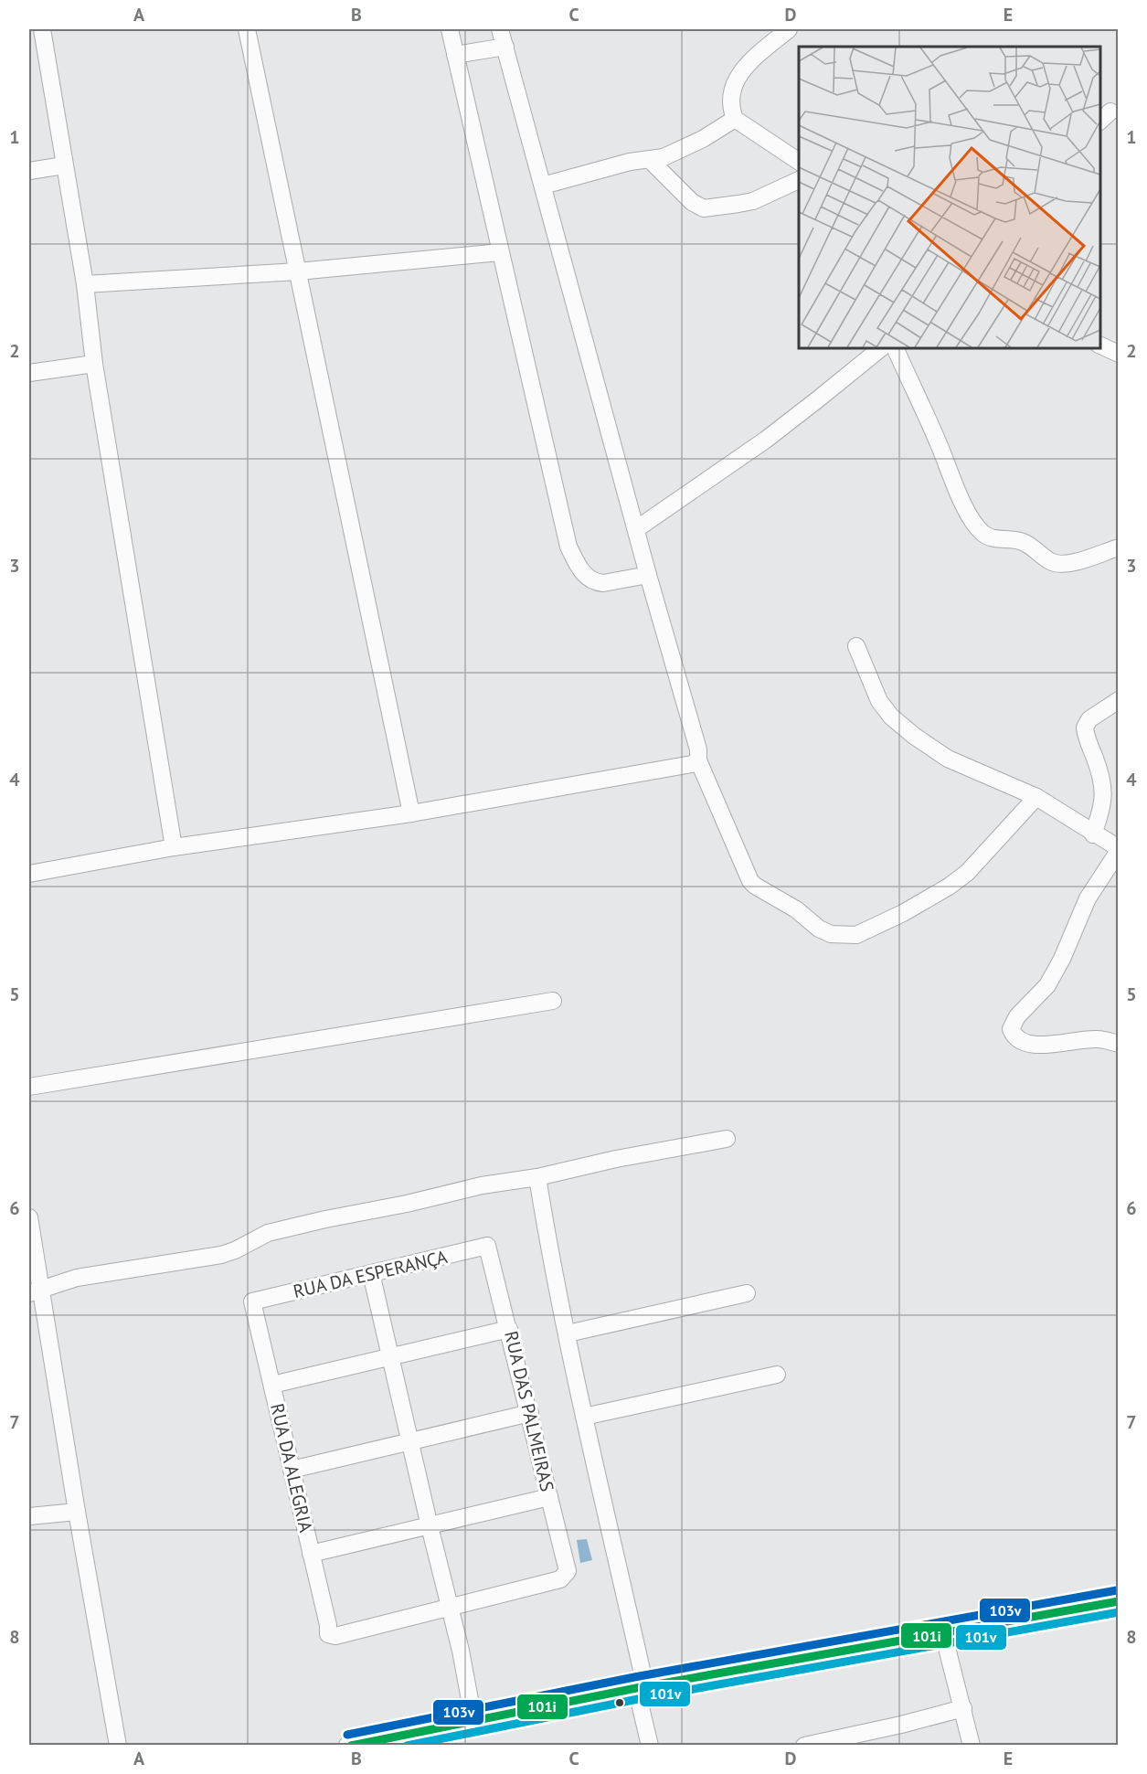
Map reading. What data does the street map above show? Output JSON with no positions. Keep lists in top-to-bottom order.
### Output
{
  "streets": {
    "street": ["RUA DA ESPERANÇA", "RUA DAS PALMEIRAS", "RUA DA ALEGRIA"]
  },
  "crossings": [
    ["RUA DA ESPERANÇA", "RUA DAS PALMEIRAS"],
    ["RUA DA ESPERANÇA", "RUA DA ALEGRIA"],
    ["RUA DAS PALMEIRAS", "RUA DA ALEGRIA"]
  ],
  "lines": ["transit line 103v", "transit line 101i", "transit line 101v"],
  "grid": {
    "columns": [
      "A",
      "B",
      "C",
      "D",
      "E"
    ],
    "rows": [
      "1",
      "2",
      "3",
      "4",
      "5",
      "6",
      "7",
      "8"
    ]
  }
}
